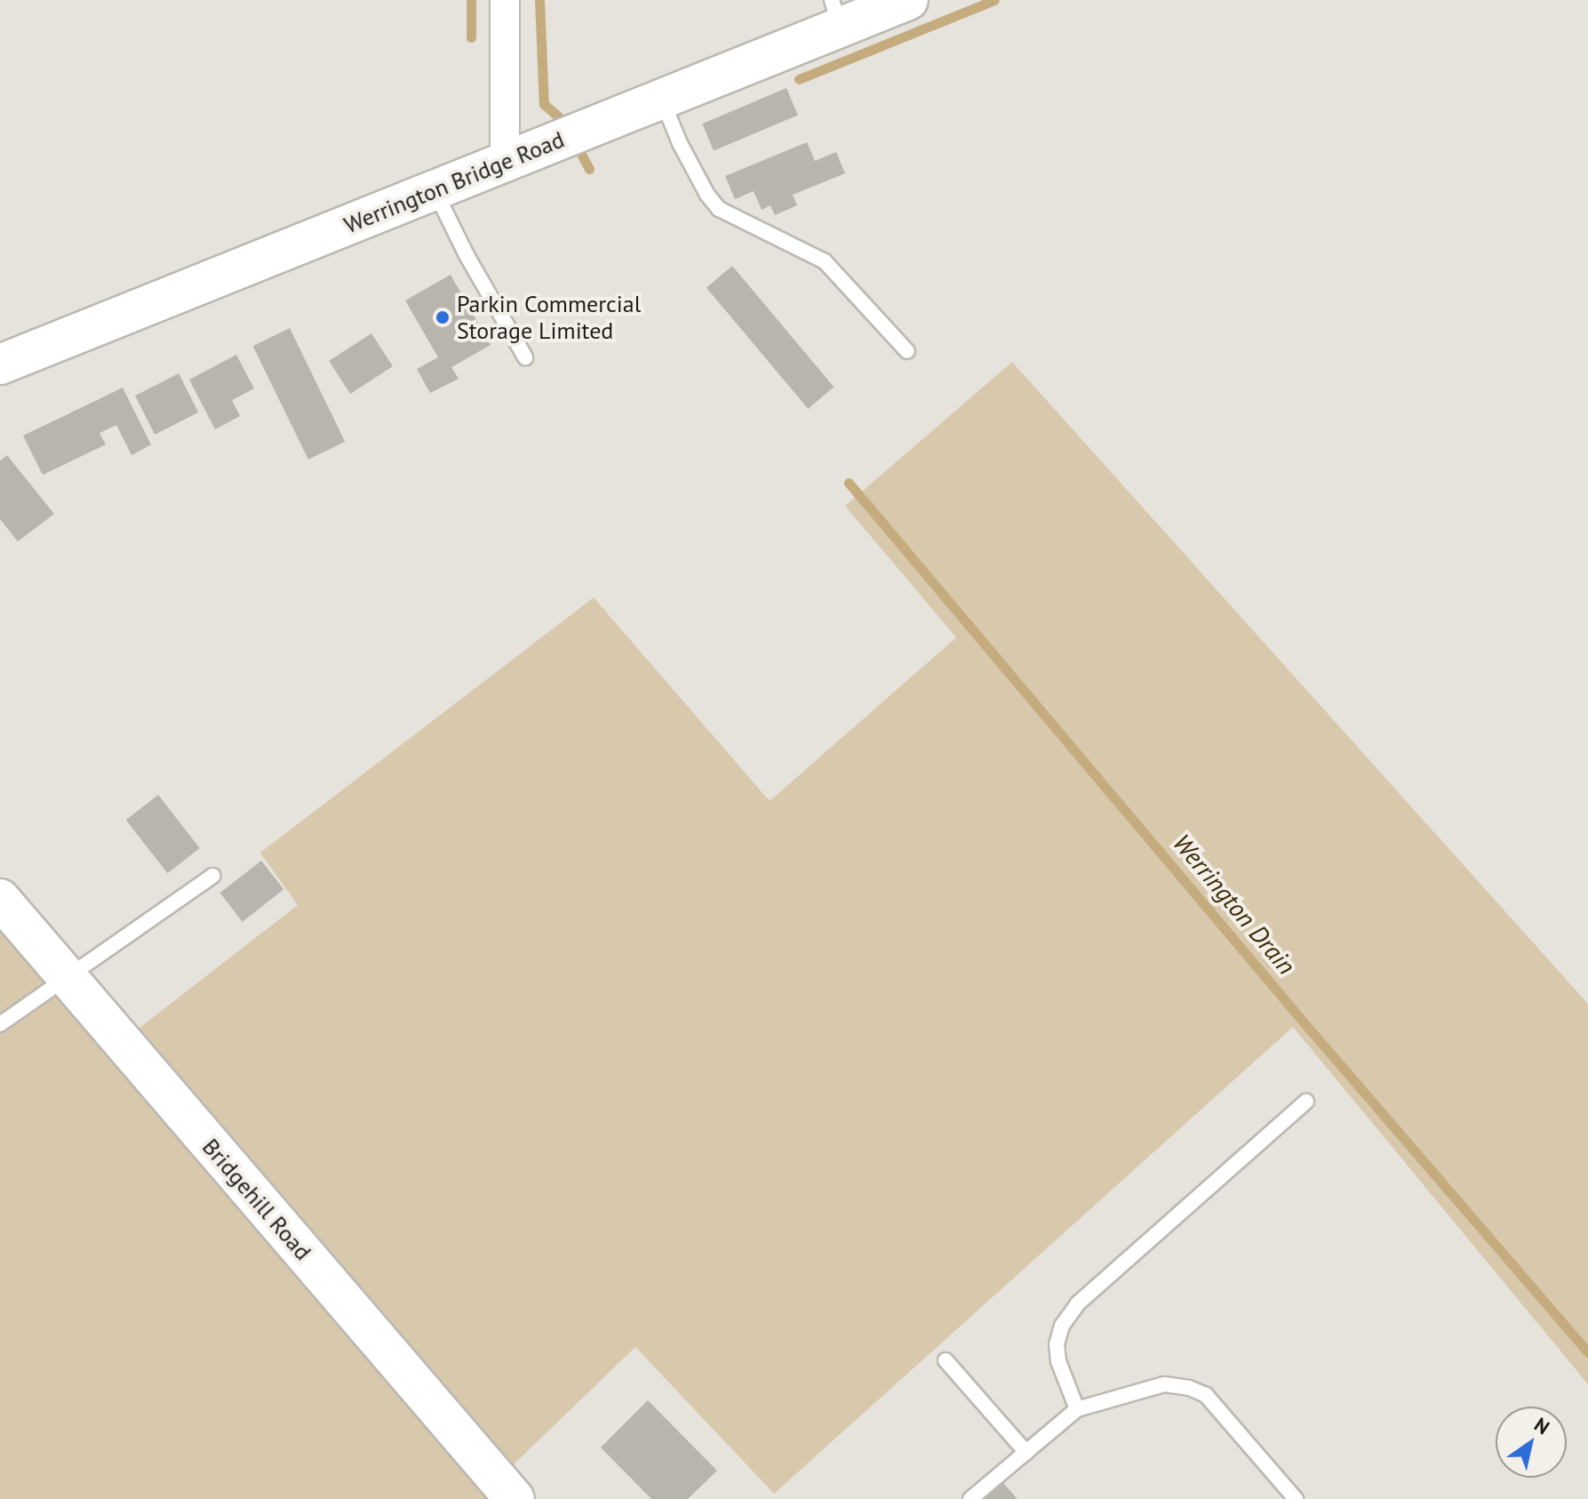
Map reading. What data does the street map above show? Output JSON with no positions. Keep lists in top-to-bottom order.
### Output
{
  "streets": {
    "street": ["Werrington Bridge Road", "Bridgehill Road"]
  },
  "water": ["Werrington Drain"],
  "places": ["Parkin Commercial Storage Limited"],
  "north": "top right"
}
